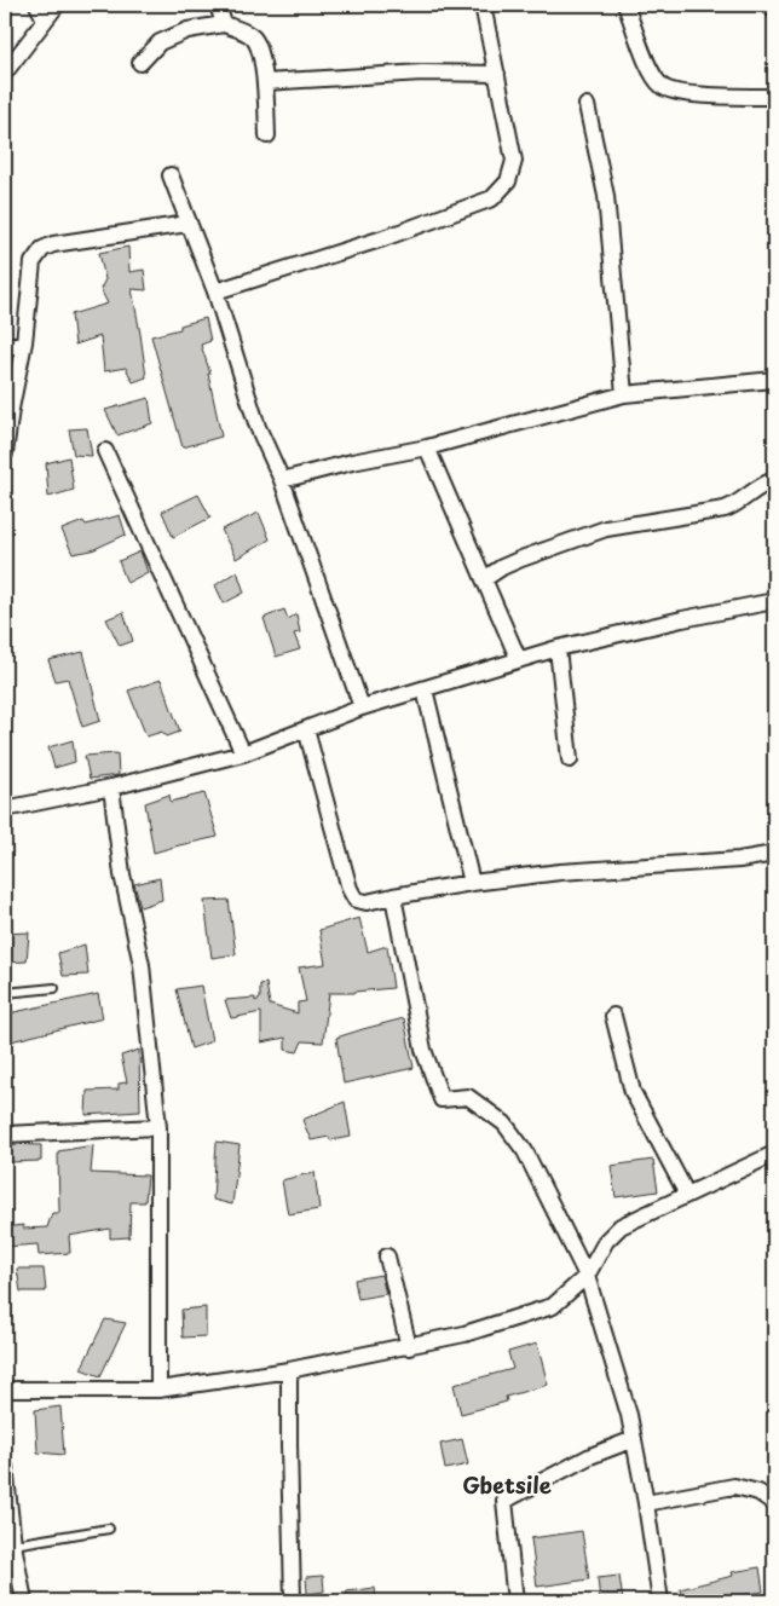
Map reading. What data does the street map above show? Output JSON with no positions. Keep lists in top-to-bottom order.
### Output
{
  "districts": ["Gbetsile"]
}
